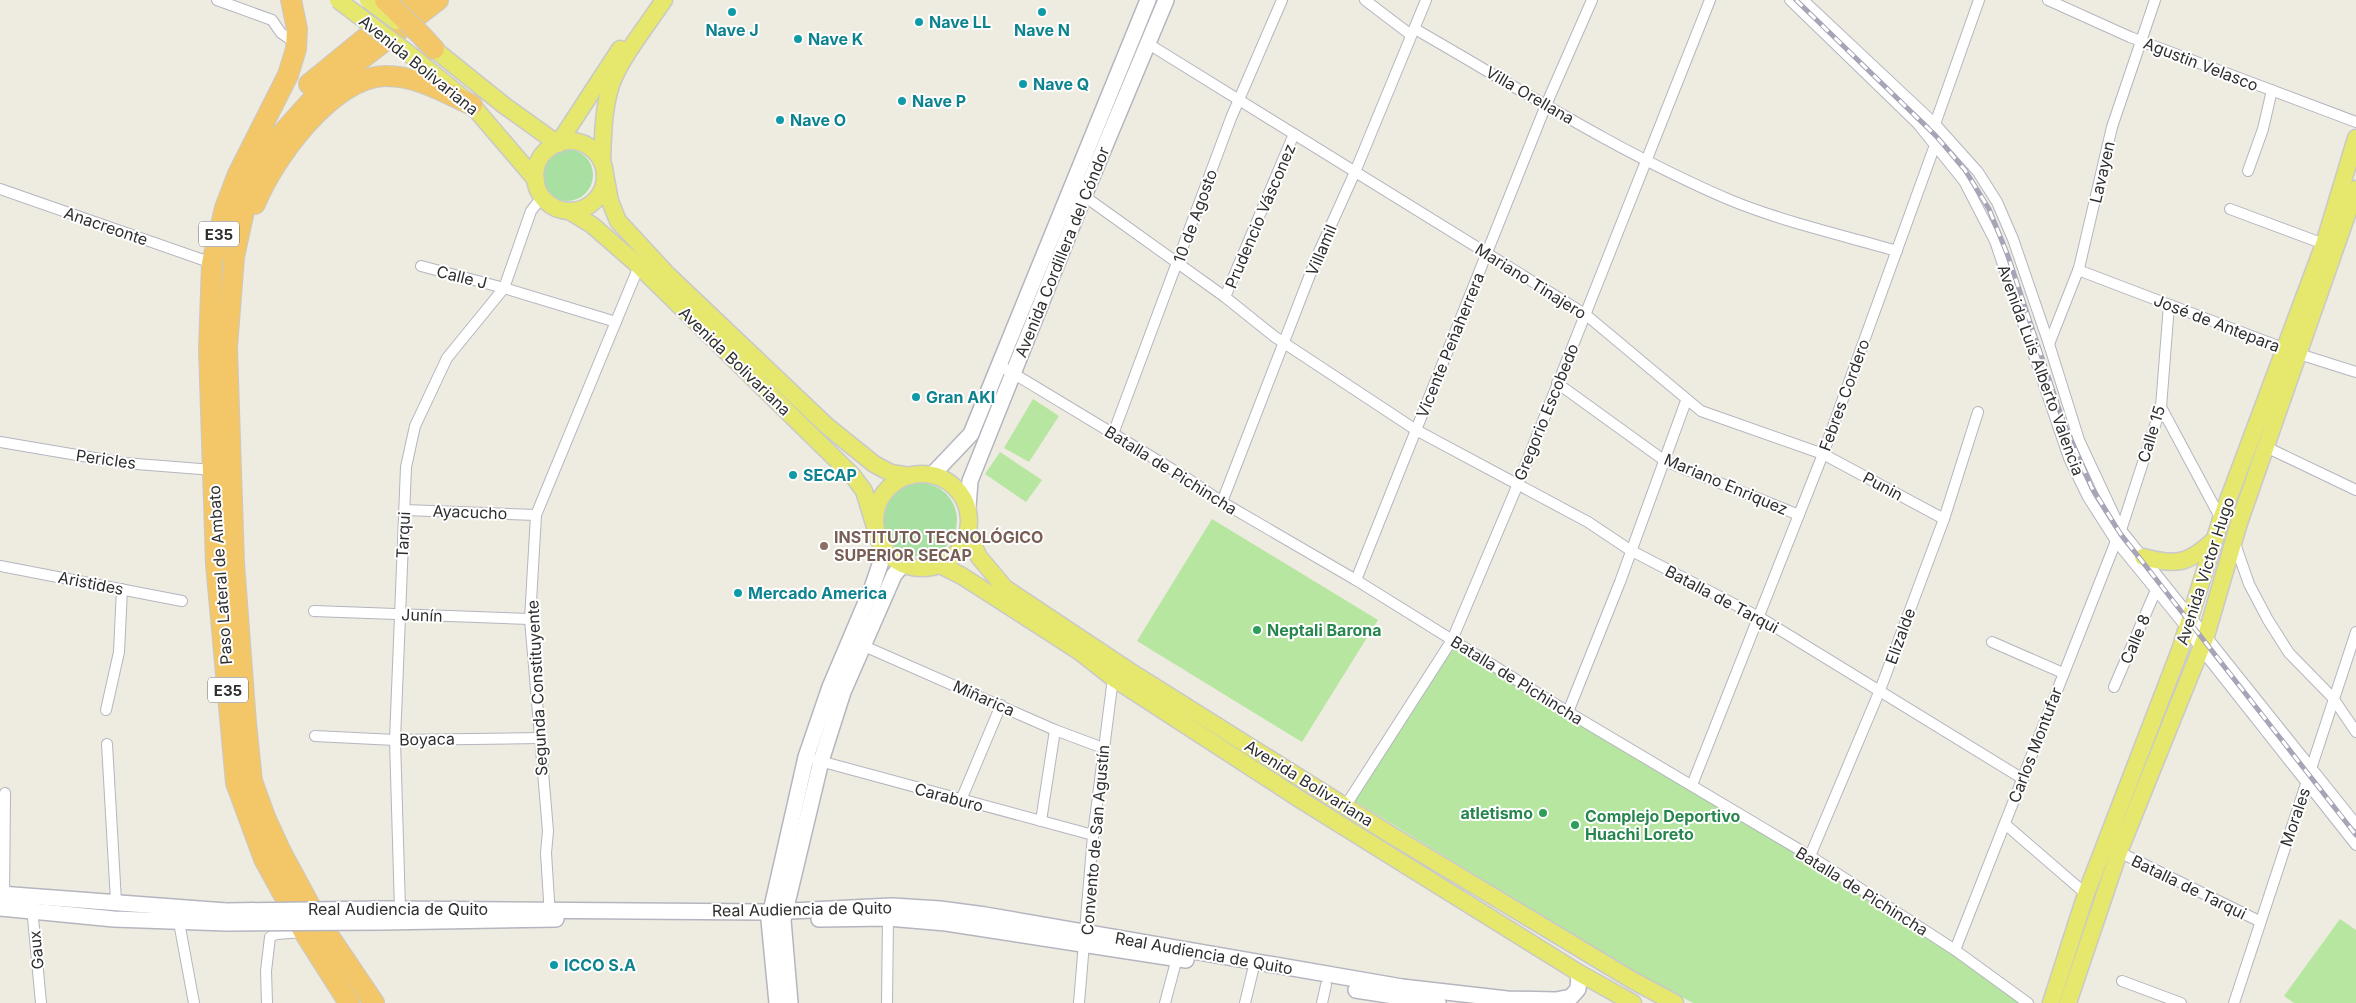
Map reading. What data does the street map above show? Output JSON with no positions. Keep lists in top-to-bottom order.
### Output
{
  "streets": {
    "highway": ["E35", "Paso Lateral de Ambato"],
    "main road": [
      "Avenida Bolivariana",
      "Avenida Cordillera del Cóndor",
      "Avenida Victor Hugo",
      "Real Audiencia de Quito"
    ],
    "street": [
      "Agustin Velasco",
      "Villa Orellana",
      "Lavayen",
      "10 de Agosto",
      "Prudencio Vásconez",
      "Anacreonte",
      "Villamil",
      "Calle J",
      "Mariano Tinajero",
      "José de Antepara",
      "Vicente Peñaherrera",
      "Avenida Luis Alberto Valencia",
      "Febres Cordero",
      "Gregorio Escobedo",
      "Calle 15",
      "Pericles",
      "Batalla de Pichincha",
      "Mariano Enriquez",
      "Punin",
      "Ayacucho",
      "Tarqui",
      "Aristides",
      "Batalla de Tarqui",
      "Junín",
      "Elizalde",
      "Calle 8",
      "Segunda Constituyente",
      "Miñarica",
      "Boyaca",
      "Carlos Montufar",
      "Caraburo",
      "Morales",
      "Convento de San Agustín",
      "Gaux"
    ]
  },
  "crossings": [
    ["Agustin Velasco", "Lavayen"],
    ["Avenida Bolivariana", "Avenida Cordillera del Cóndor"],
    ["Avenida Bolivariana", "Gregorio Escobedo"],
    ["Avenida Bolivariana", "Tarqui"],
    ["Avenida Bolivariana", "Segunda Constituyente"],
    ["Avenida Bolivariana", "Convento de San Agustín"],
    ["Avenida Bolivariana", "Real Audiencia de Quito"],
    ["Villa Orellana", "Villamil"],
    ["Villa Orellana", "Vicente Peñaherrera"],
    ["Villa Orellana", "Febres Cordero"],
    ["Villa Orellana", "Gregorio Escobedo"],
    ["Lavayen", "José de Antepara"],
    ["Lavayen", "Avenida Luis Alberto Valencia"],
    ["10 de Agosto", "Mariano Tinajero"],
    ["10 de Agosto", "Batalla de Pichincha"],
    ["Prudencio Vásconez", "Mariano Tinajero"],
    ["Anacreonte", "Paso Lateral de Ambato"],
    ["Villamil", "Mariano Tinajero"],
    ["Villamil", "Batalla de Pichincha"],
    ["Villamil", "Batalla de Tarqui"],
    ["Avenida Cordillera del Cóndor", "Mariano Tinajero"],
    ["Avenida Cordillera del Cóndor", "Batalla de Pichincha"],
    ["Calle J", "Tarqui"],
    ["Calle J", "Segunda Constituyente"],
    ["Mariano Tinajero", "Vicente Peñaherrera"],
    ["Mariano Tinajero", "Febres Cordero"],
    ["Mariano Tinajero", "Gregorio Escobedo"],
    ["Mariano Tinajero", "Punin"],
    ["José de Antepara", "Calle 15"],
    ["José de Antepara", "Avenida Victor Hugo"],
    ["Vicente Peñaherrera", "Batalla de Pichincha"],
    ["Vicente Peñaherrera", "Batalla de Tarqui"],
    ["Avenida Luis Alberto Valencia", "Febres Cordero"],
    ["Avenida Luis Alberto Valencia", "Calle 15"],
    ["Avenida Luis Alberto Valencia", "Avenida Victor Hugo"],
    ["Avenida Luis Alberto Valencia", "Calle 8"],
    ["Avenida Luis Alberto Valencia", "Carlos Montufar"],
    ["Avenida Luis Alberto Valencia", "Morales"],
    ["Febres Cordero", "Batalla de Pichincha"],
    ["Febres Cordero", "Mariano Enriquez"],
    ["Febres Cordero", "Punin"],
    ["Febres Cordero", "Batalla de Tarqui"],
    ["Gregorio Escobedo", "Batalla de Pichincha"],
    ["Gregorio Escobedo", "Mariano Enriquez"],
    ["Gregorio Escobedo", "Batalla de Tarqui"],
    ["Pericles", "Paso Lateral de Ambato"],
    ["Batalla de Pichincha", "Elizalde"],
    ["Batalla de Pichincha", "Carlos Montufar"],
    ["Punin", "Elizalde"],
    ["Ayacucho", "Tarqui"],
    ["Ayacucho", "Segunda Constituyente"],
    ["Tarqui", "Junín"],
    ["Tarqui", "Boyaca"],
    ["Tarqui", "Real Audiencia de Quito"],
    ["Avenida Victor Hugo", "Batalla de Tarqui"],
    ["Batalla de Tarqui", "Elizalde"],
    ["Batalla de Tarqui", "Carlos Montufar"],
    ["Batalla de Tarqui", "Morales"],
    ["Junín", "Segunda Constituyente"],
    ["Segunda Constituyente", "Boyaca"],
    ["Segunda Constituyente", "Real Audiencia de Quito"],
    ["Miñarica", "Convento de San Agustín"],
    ["Caraburo", "Convento de San Agustín"],
    ["Convento de San Agustín", "Real Audiencia de Quito"],
    ["Real Audiencia de Quito", "Gaux"]
  ],
  "places": [
    "Nave J",
    "Nave N",
    "Nave LL",
    "Nave K",
    "Nave Q",
    "Nave P",
    "Nave O",
    "Gran AKI",
    "SECAP",
    "INSTITUTO TECNOLÓGICO SUPERIOR SECAP",
    "Mercado America",
    "Neptali Barona",
    "atletismo",
    "Complejo Deportivo Huachi Loreto",
    "ICCO S.A"
  ]
}
